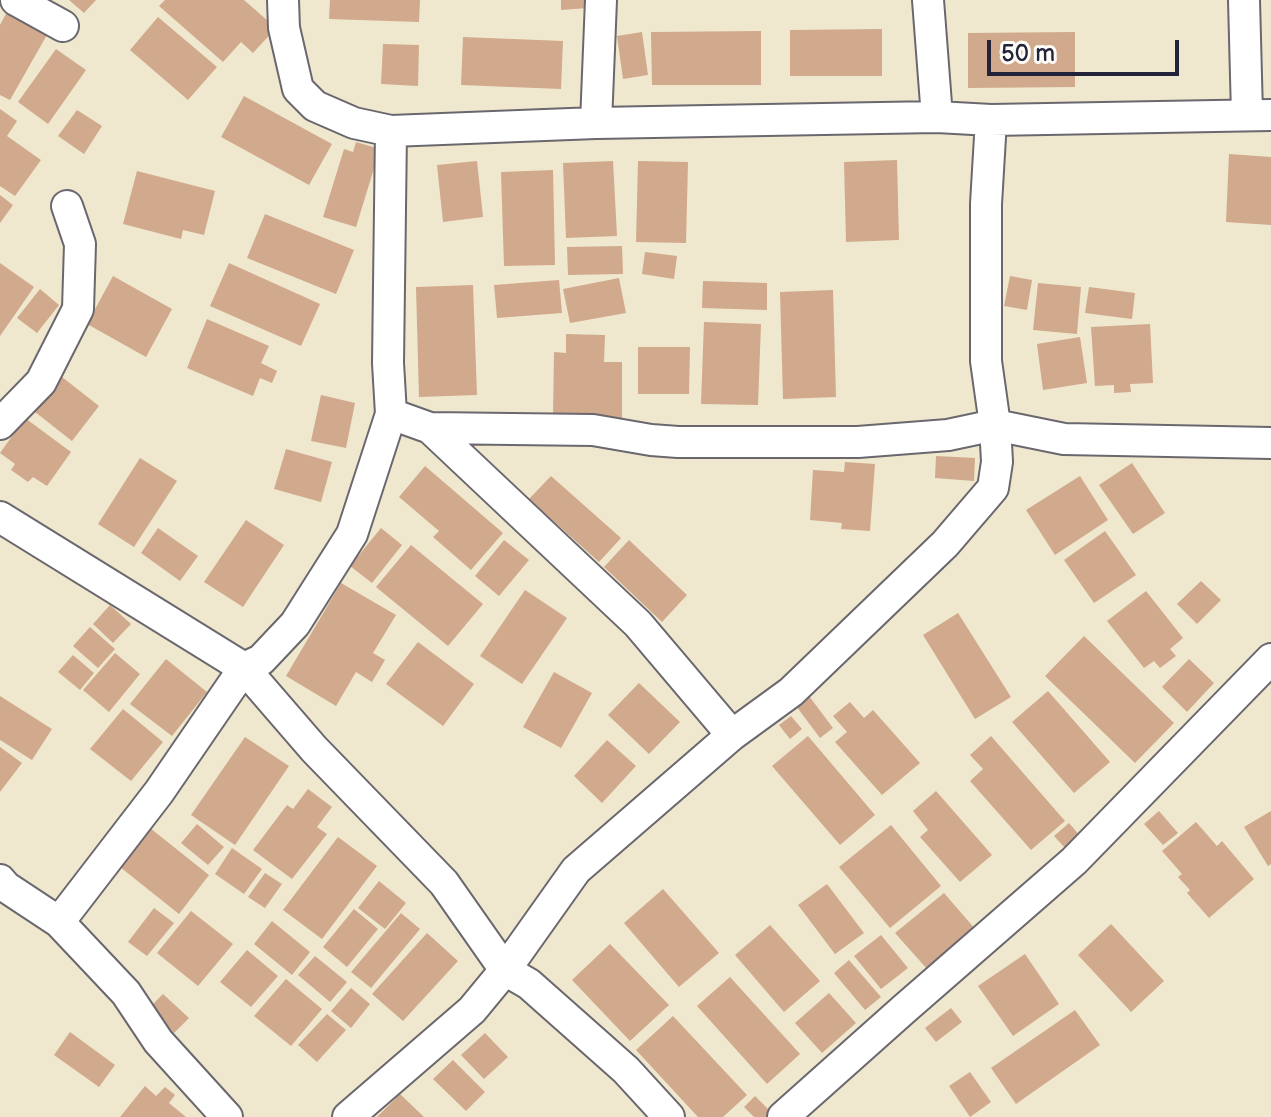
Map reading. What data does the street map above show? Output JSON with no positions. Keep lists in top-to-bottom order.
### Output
{
  "scale_bar": "50 m"
}
